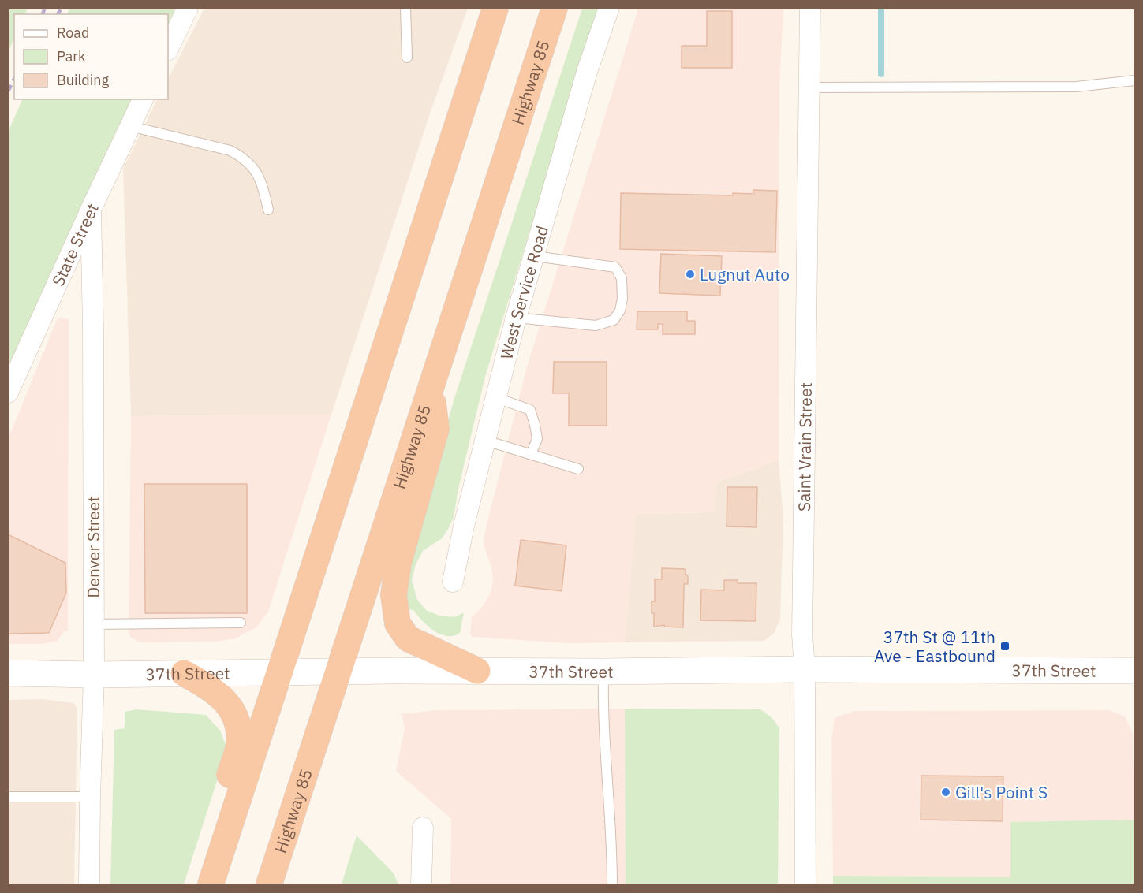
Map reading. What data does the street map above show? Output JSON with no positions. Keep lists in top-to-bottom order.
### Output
{
  "streets": {
    "highway": ["Highway 85"],
    "main road": ["37th Street"],
    "street": [
      "State Street",
      "West Service Road",
      "Saint Vrain Street",
      "Denver Street"
    ]
  },
  "crossings": [
    ["Highway 85", "37th Street"],
    ["State Street", "Denver Street"],
    ["Saint Vrain Street", "37th Street"],
    ["Denver Street", "37th Street"]
  ],
  "places": {
    "other": ["Lugnut Auto", "Gill's Point S"],
    "transit": ["37th St @ 11th Ave - Eastbound"]
  },
  "legend": ["Road", "Park", "Building"]
}
